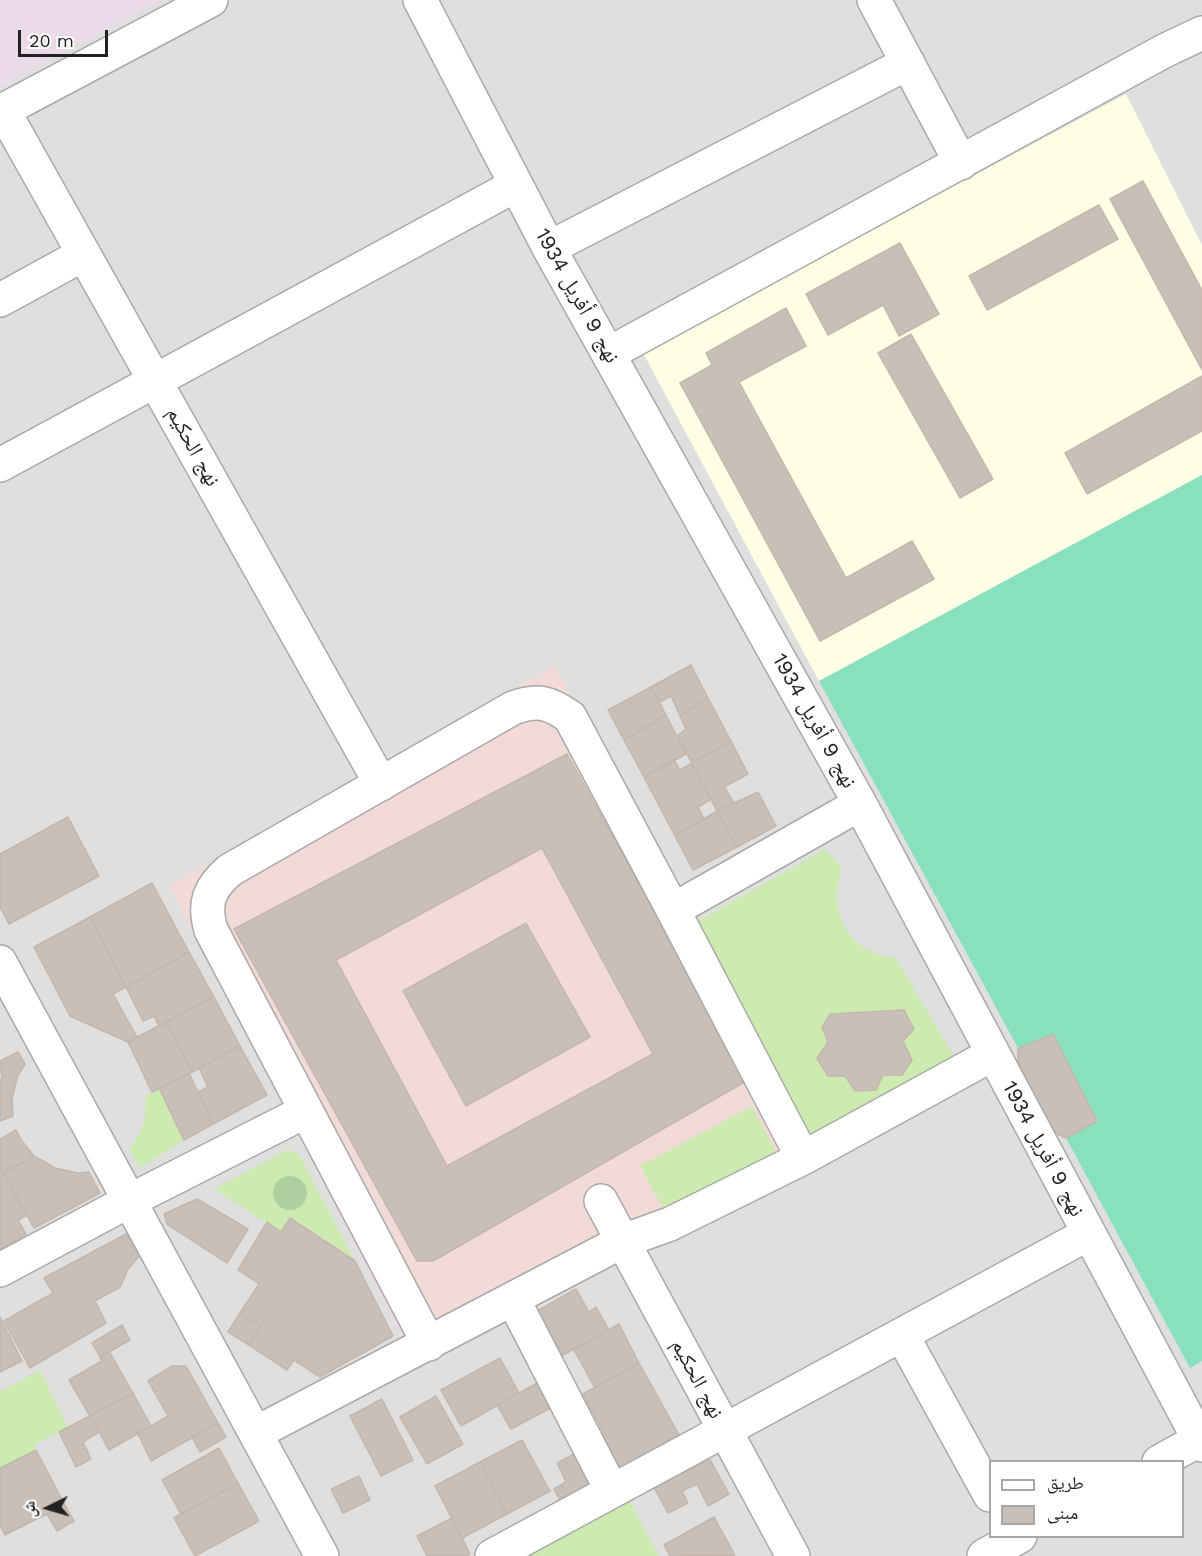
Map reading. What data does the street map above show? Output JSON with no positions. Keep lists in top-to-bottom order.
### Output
{
  "streets": {
    "street": ["نهج 9 أفريل 1934", "نهج الحكيم"]
  },
  "legend": ["طريق", "مبنى"],
  "scale_bar": "20 m",
  "north": "left"
}
